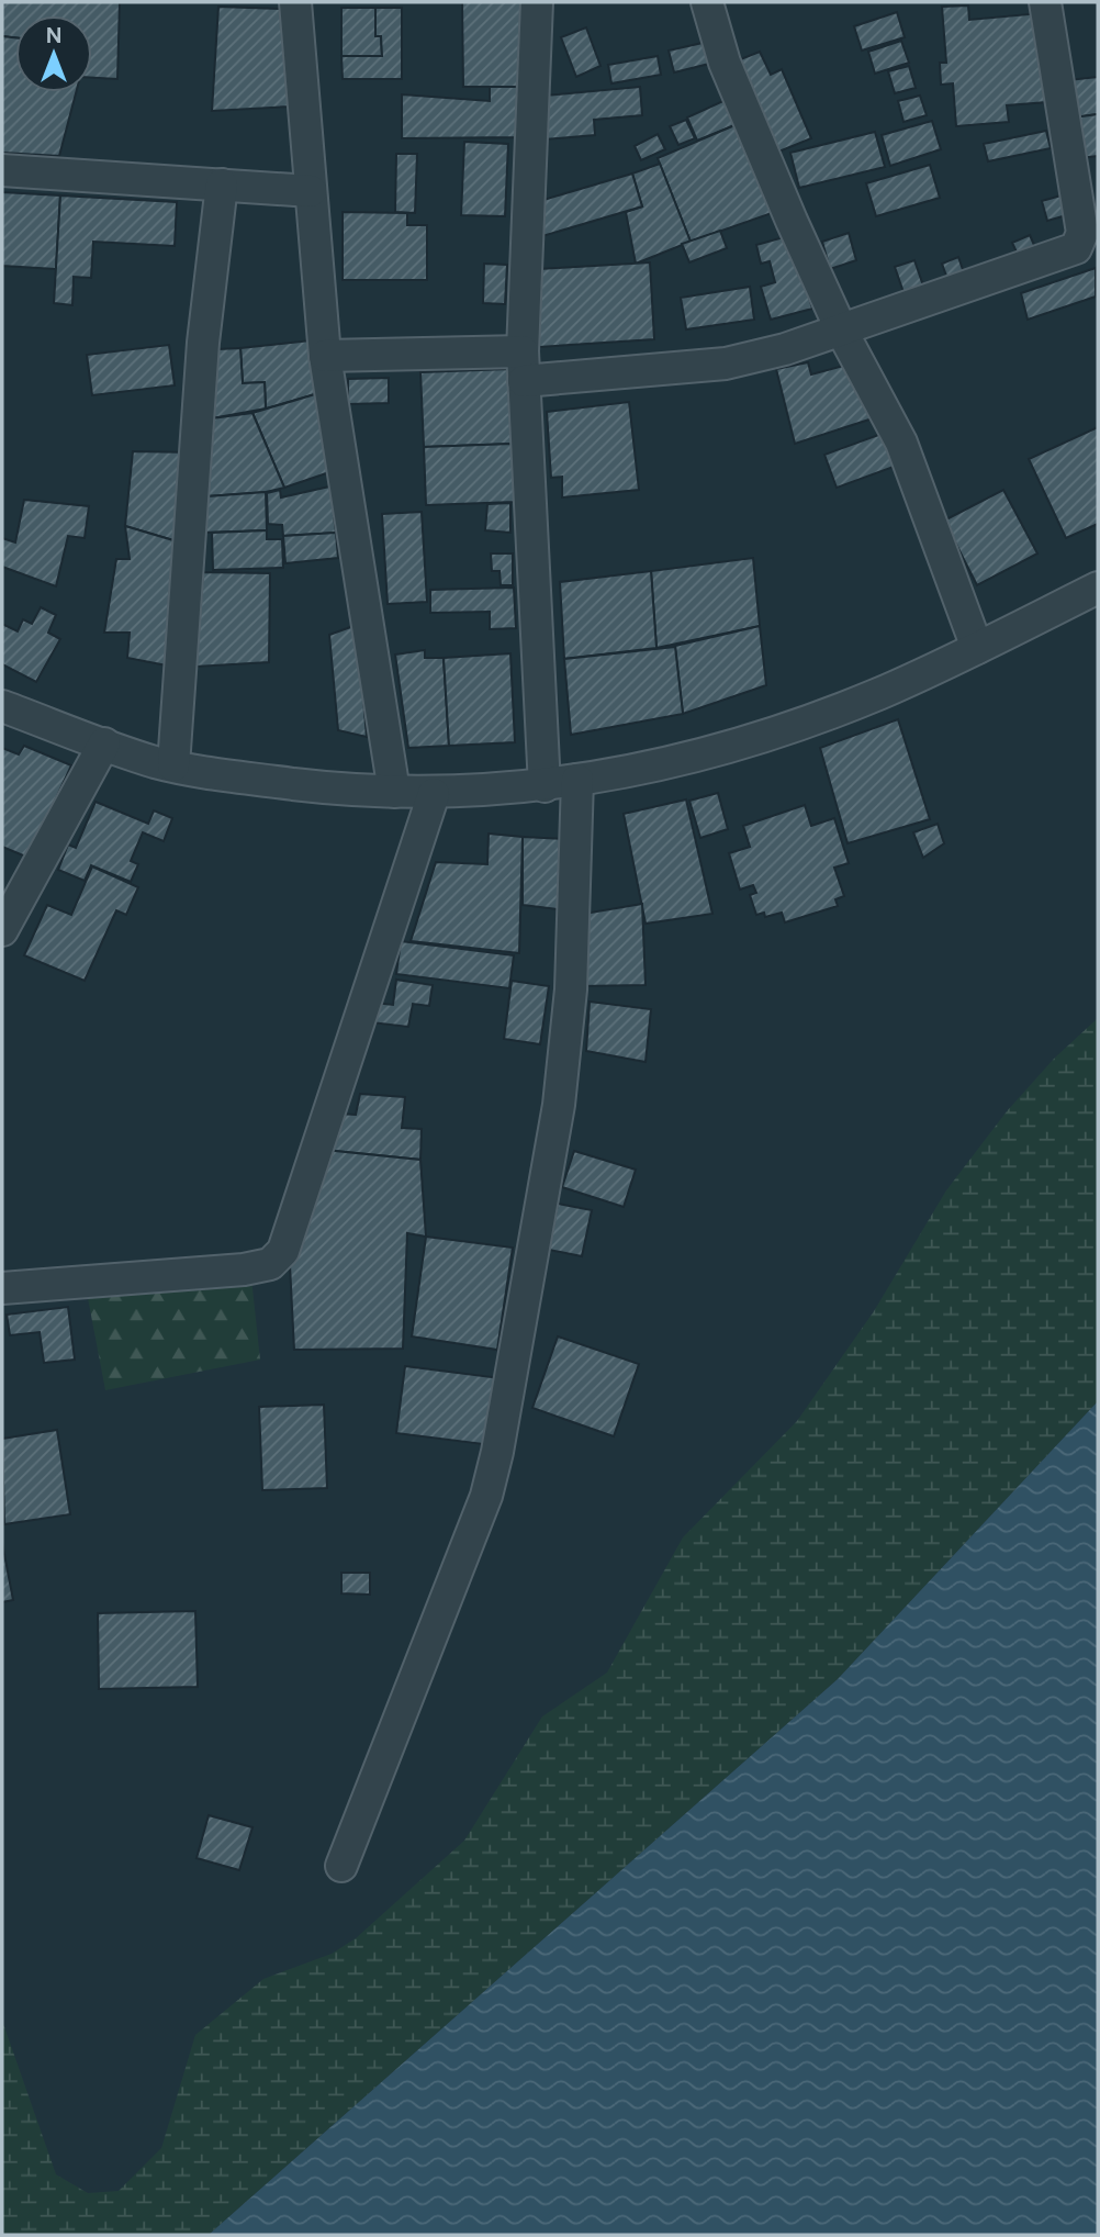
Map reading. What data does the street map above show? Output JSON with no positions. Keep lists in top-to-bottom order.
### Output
{
  "north": "top"
}
